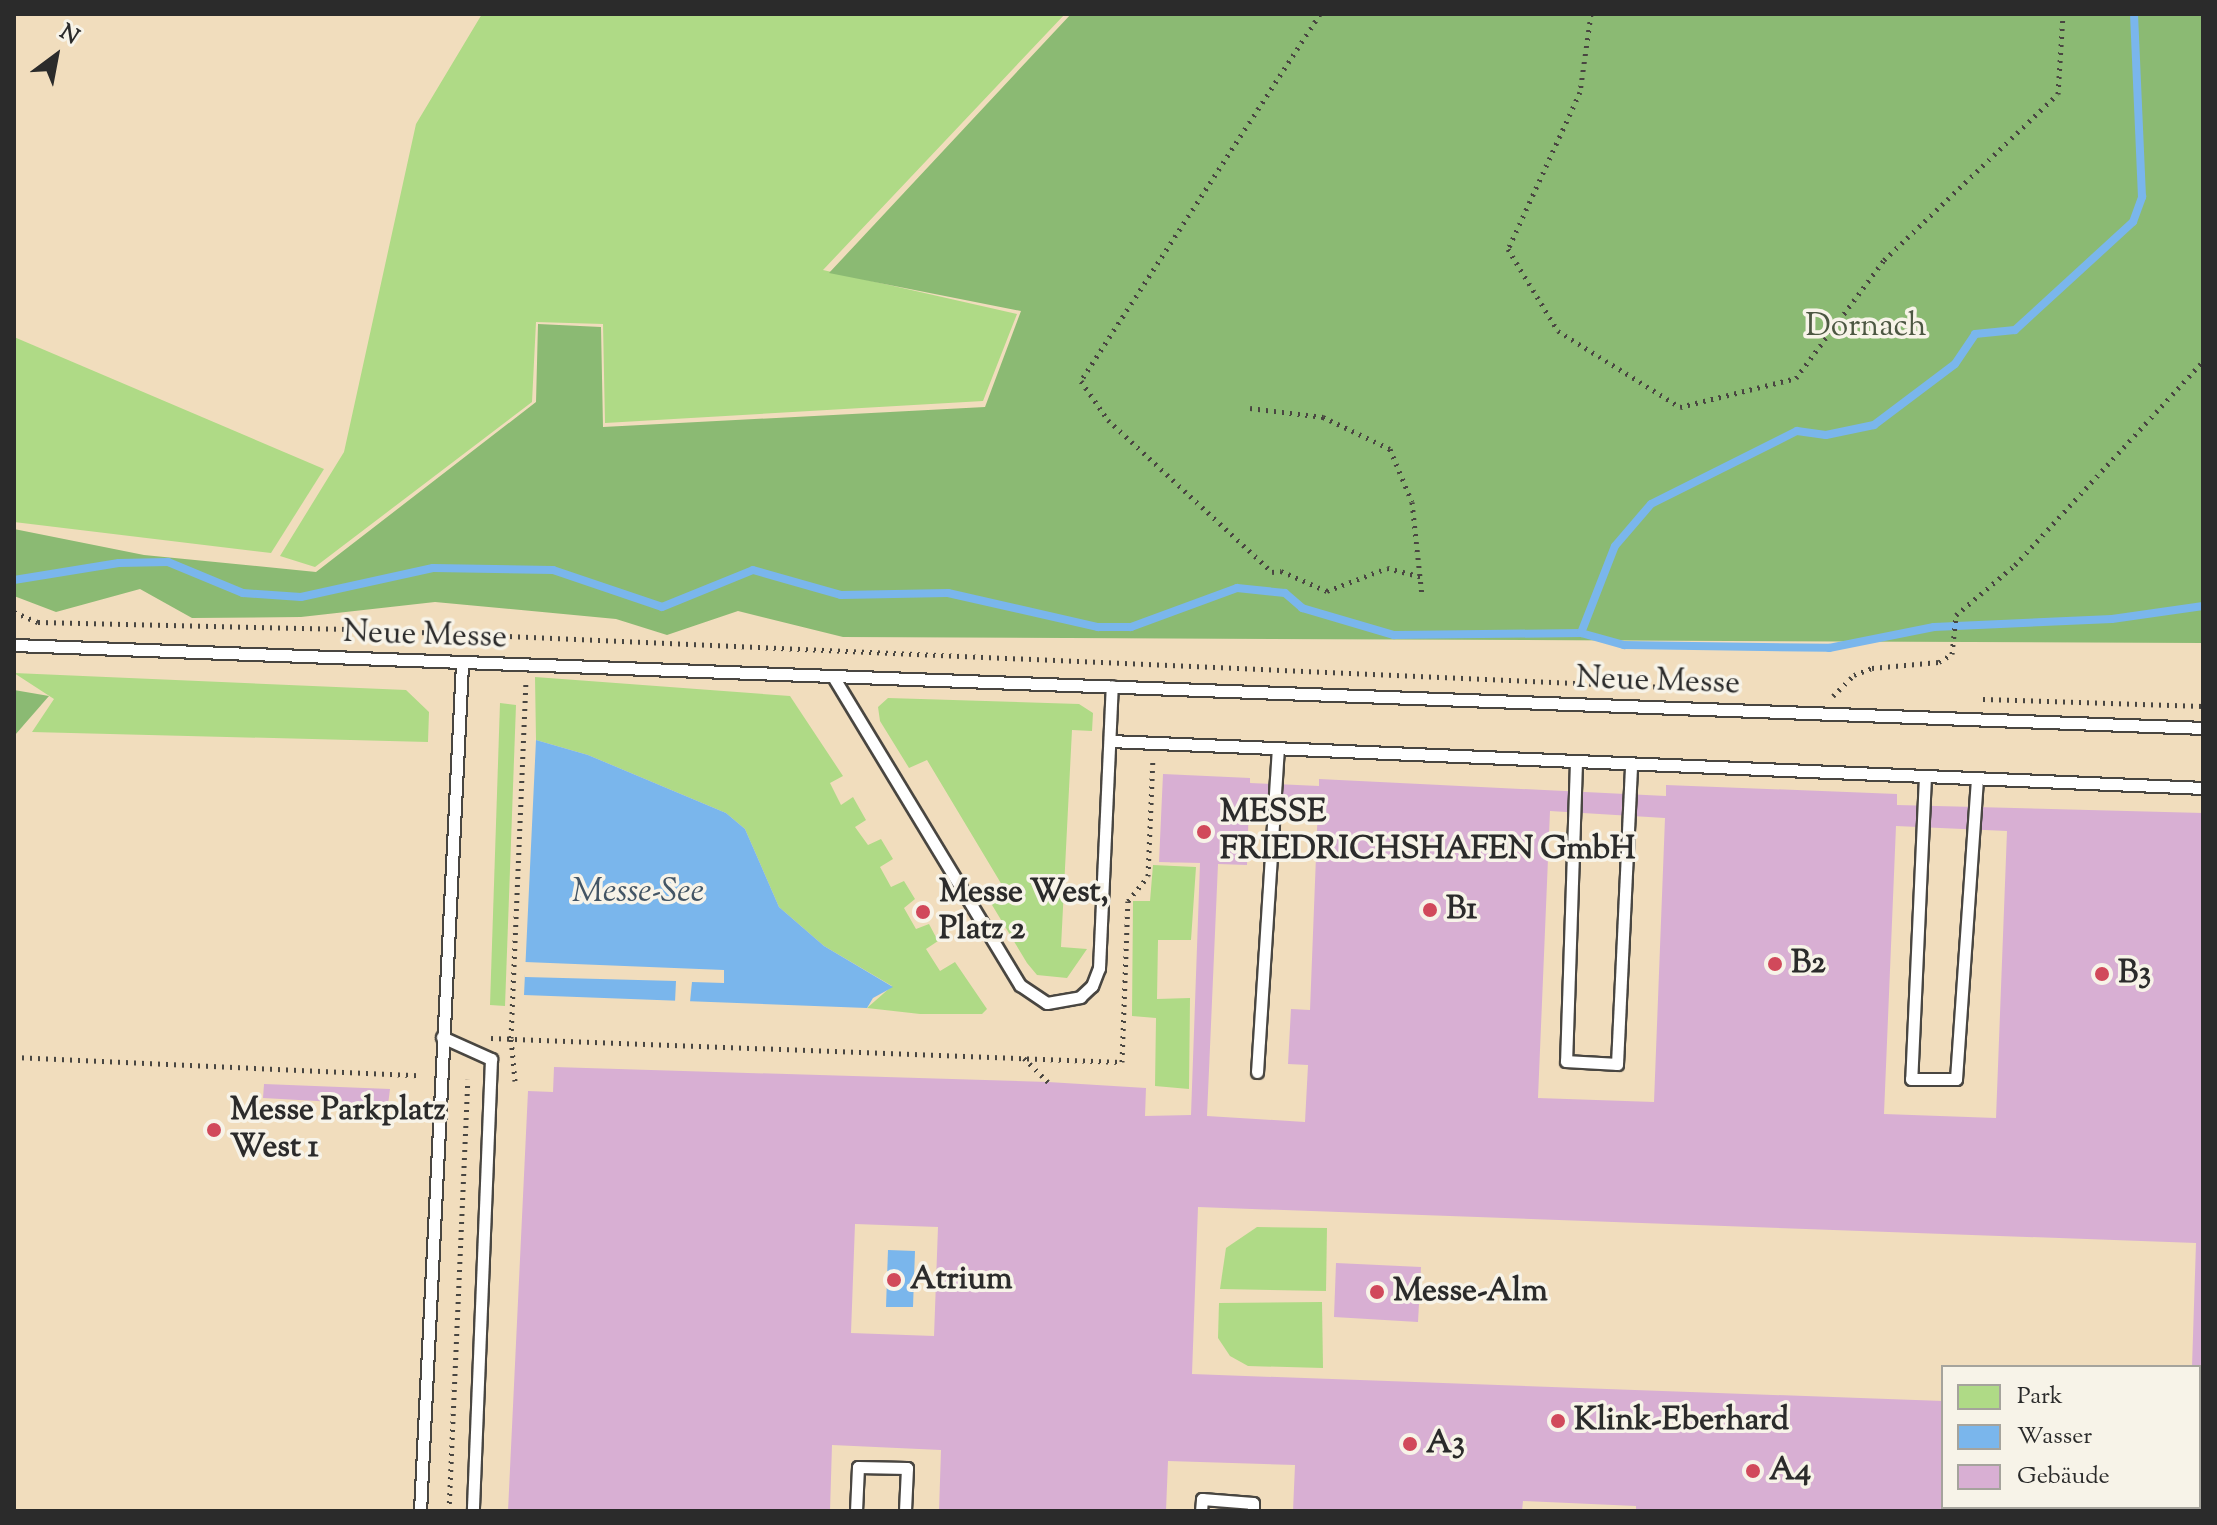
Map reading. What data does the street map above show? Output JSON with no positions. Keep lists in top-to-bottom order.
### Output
{
  "streets": {
    "lane": ["Neue Messe"]
  },
  "water": ["Messe-See"],
  "parks": ["Dornach"],
  "places": [
    "MESSE FRIEDRICHSHAFEN GmbH",
    "B1",
    "Messe West, Platz 2",
    "B2",
    "B3",
    "Messe Parkplatz West 1",
    "Atrium",
    "Messe-Alm",
    "Klink-Eberhard",
    "A3",
    "A4"
  ],
  "legend": ["Park", "Wasser", "Gebäude"],
  "north": "top right"
}
